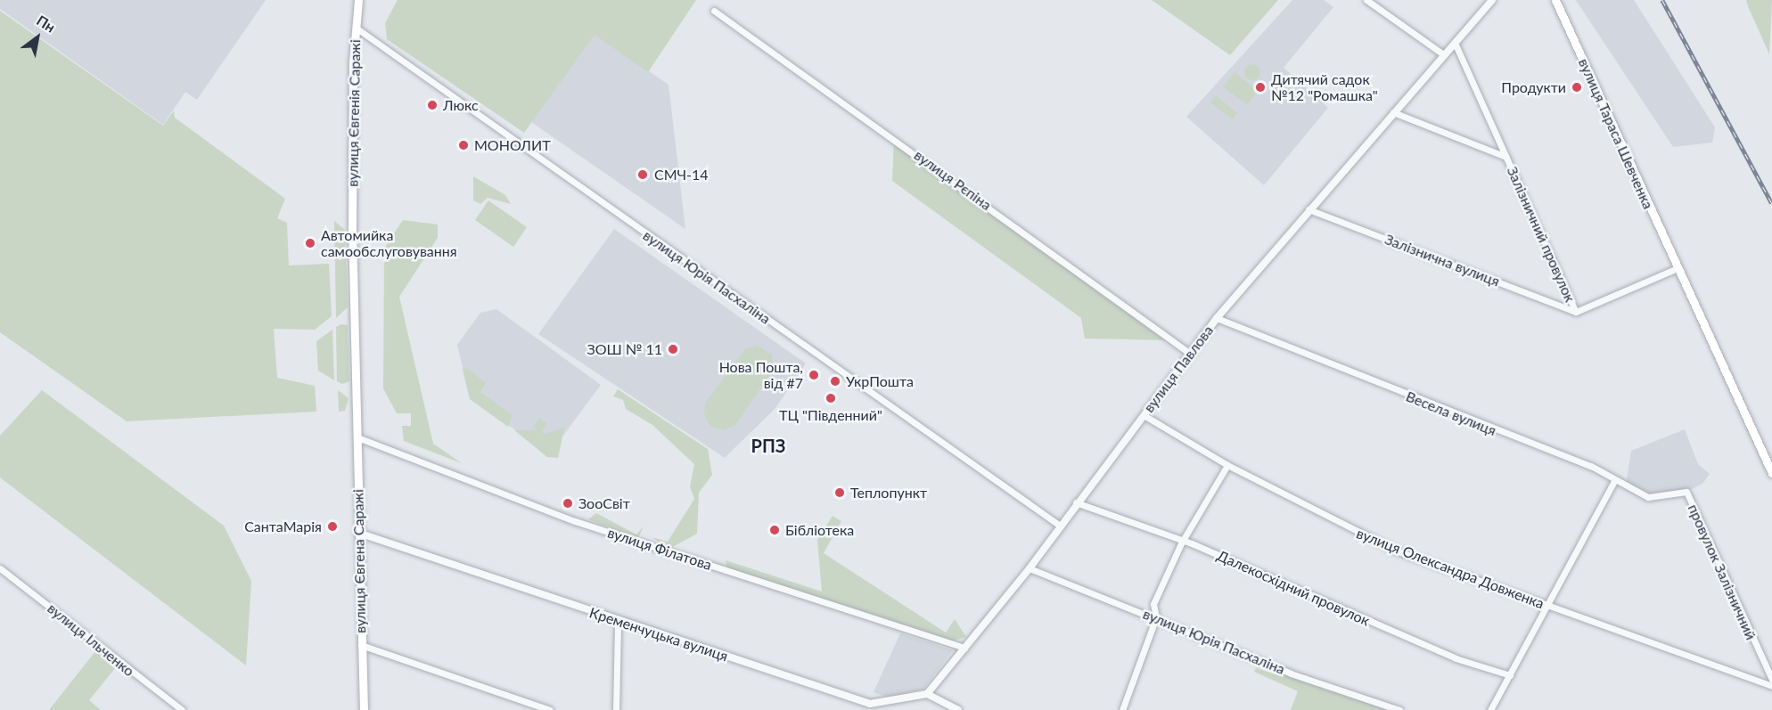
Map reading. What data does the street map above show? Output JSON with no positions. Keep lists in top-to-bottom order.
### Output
{
  "streets": {
    "main road": ["вулиця Євгенія Саражі", "вулиця Тараса Шевченка", "вулиця Євгена Саражі"],
    "street": [
      "вулиця Рєпіна",
      "Залізничний провулок",
      "Залізнична вулиця",
      "вулиця Юрія Пасхаліна",
      "вулиця Павлова",
      "Весела вулиця",
      "вулиця Філатова",
      "вулиця Олександра Довженка",
      "провулок Залізничний",
      "Далекосхідний провулок",
      "Кременчуцька вулиця",
      "вулиця Ільченко"
    ]
  },
  "crossings": [
    ["вулиця Євгенія Саражі", "вулиця Юрія Пасхаліна"],
    ["вулиця Євгенія Саражі", "вулиця Євгена Саражі"],
    ["вулиця Рєпіна", "вулиця Павлова"],
    ["Залізничний провулок", "Залізнична вулиця"],
    ["Залізничний провулок", "вулиця Павлова"],
    ["Залізнична вулиця", "вулиця Павлова"],
    ["вулиця Юрія Пасхаліна", "вулиця Павлова"],
    ["вулиця Павлова", "Весела вулиця"],
    ["вулиця Павлова", "вулиця Філатова"],
    ["вулиця Павлова", "вулиця Олександра Довженка"],
    ["вулиця Павлова", "Далекосхідний провулок"],
    ["вулиця Павлова", "Кременчуцька вулиця"],
    ["Весела вулиця", "провулок Залізничний"],
    ["вулиця Філатова", "вулиця Євгена Саражі"],
    ["вулиця Євгена Саражі", "Кременчуцька вулиця"]
  ],
  "districts": ["РПЗ"],
  "places": [
    "Дитячий садок №12 \"Ромашка\"",
    "Продукти",
    "Люкс",
    "МОНОЛИТ",
    "СМЧ-14",
    "Автомийка самообслуговування",
    "ЗОШ № 11",
    "Нова Пошта, від #7",
    "УкрПошта",
    "ТЦ \"Південний\"",
    "Теплопункт",
    "ЗооСвiт",
    "СантаМарія",
    "Бібліотека"
  ],
  "north": "top right"
}
